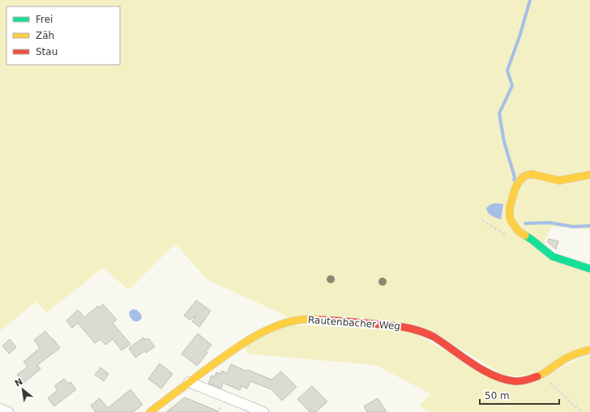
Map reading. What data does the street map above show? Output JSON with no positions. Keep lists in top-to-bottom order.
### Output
{
  "streets": {
    "street": ["Rautenbacher Weg"]
  },
  "legend": ["Frei", "Zäh", "Stau"],
  "scale_bar": "50 m",
  "north": "top left"
}
